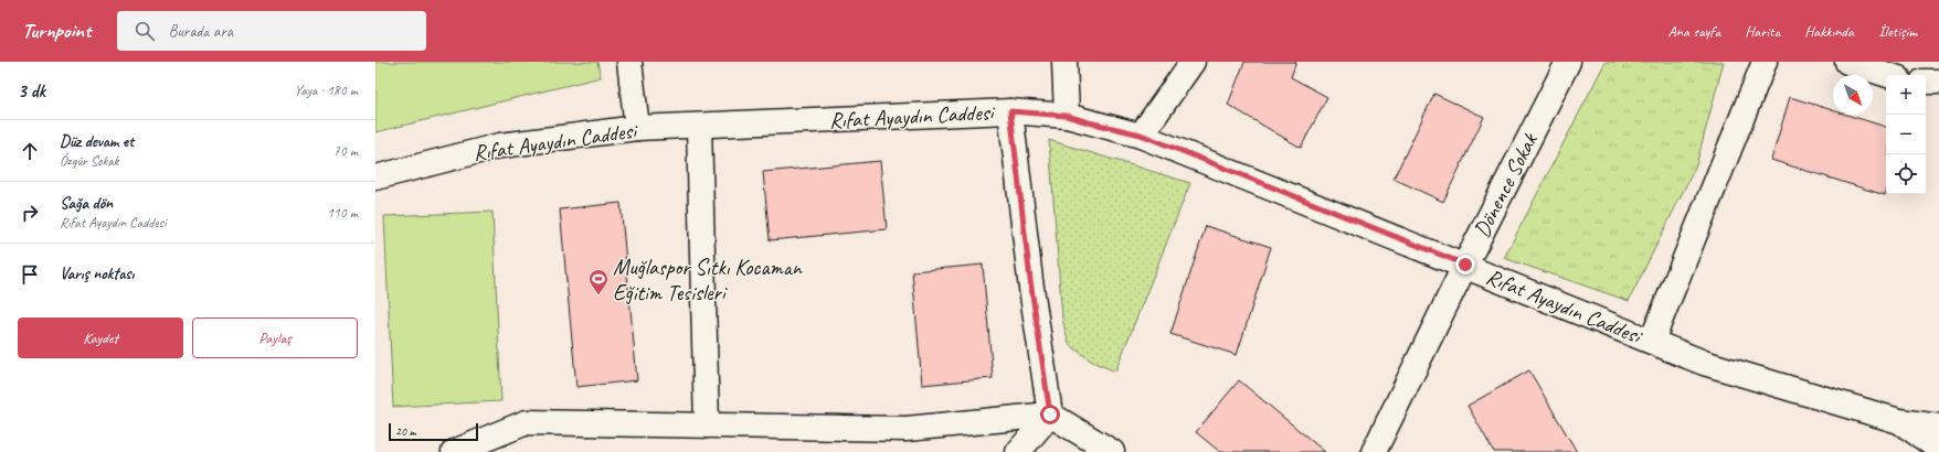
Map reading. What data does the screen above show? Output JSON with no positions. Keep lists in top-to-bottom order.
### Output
{
  "streets": {
    "street": ["Rıfat Ayaydın Caddesi", "Dönence Sokak"]
  },
  "crossings": [
    ["Rıfat Ayaydın Caddesi", "Dönence Sokak"]
  ],
  "places": {
    "sports": ["Muğlaspor Sıtkı Kocaman Eğitim Tesisleri"]
  },
  "scale_bar": "20 m",
  "north": "bottom right",
  "page": {
    "header": "Turnpoint",
    "search": "Burada ara",
    "nav": [
      "Ana sayfa",
      "Harita",
      "Hakkında",
      "İletişim"
    ],
    "heading": ["3 dk", "Yaya · 180 m"],
    "map_buttons": ["+", "−"],
    "list": [
      ["Düz devam et", "Özgür Sokak", "70 m"],
      ["Sağa dön", "Rıfat Ayaydın Caddesi", "110 m"],
      "Varış noktası"
    ],
    "buttons": ["Kaydet", "Paylaş"],
    "scale": "20 m"
  }
}
